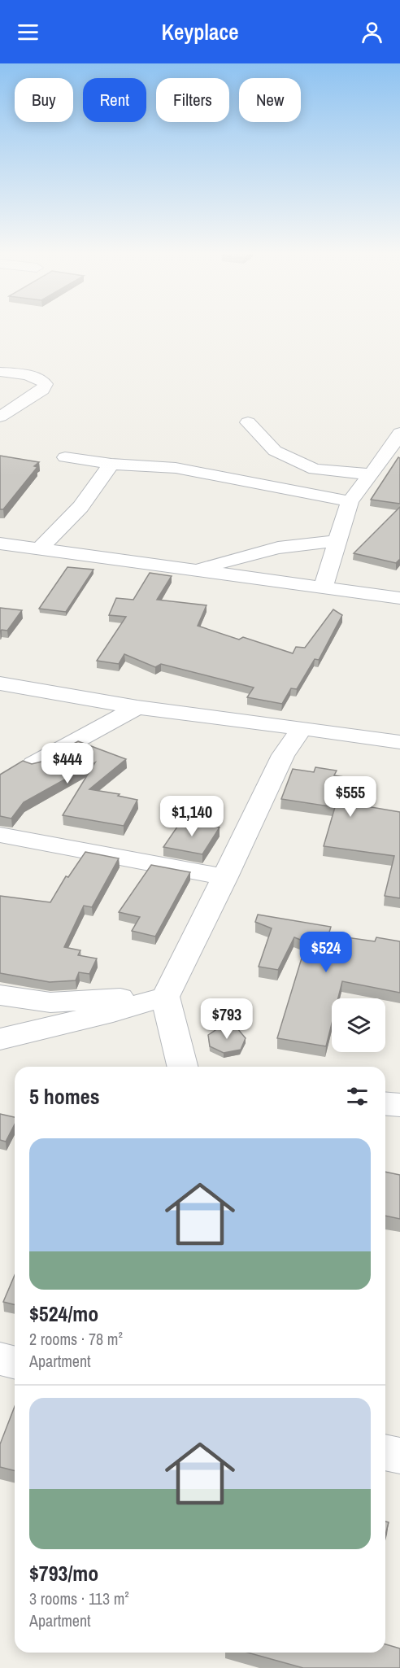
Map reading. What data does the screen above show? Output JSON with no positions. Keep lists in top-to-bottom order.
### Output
{
  "page": {
    "header": "Keyplace",
    "chip": [
      "Buy",
      "Rent",
      "Filters",
      "New"
    ],
    "price": [
      "$444",
      "$555",
      "$1,140",
      "$524",
      "$793"
    ],
    "heading": "5 homes",
    "list": [
      {
        "name": "$524/mo",
        "note": "2 rooms · 78 m² · Apartment"
      },
      {
        "name": "$793/mo",
        "note": "3 rooms · 113 m² · Apartment"
      }
    ]
  }
}
